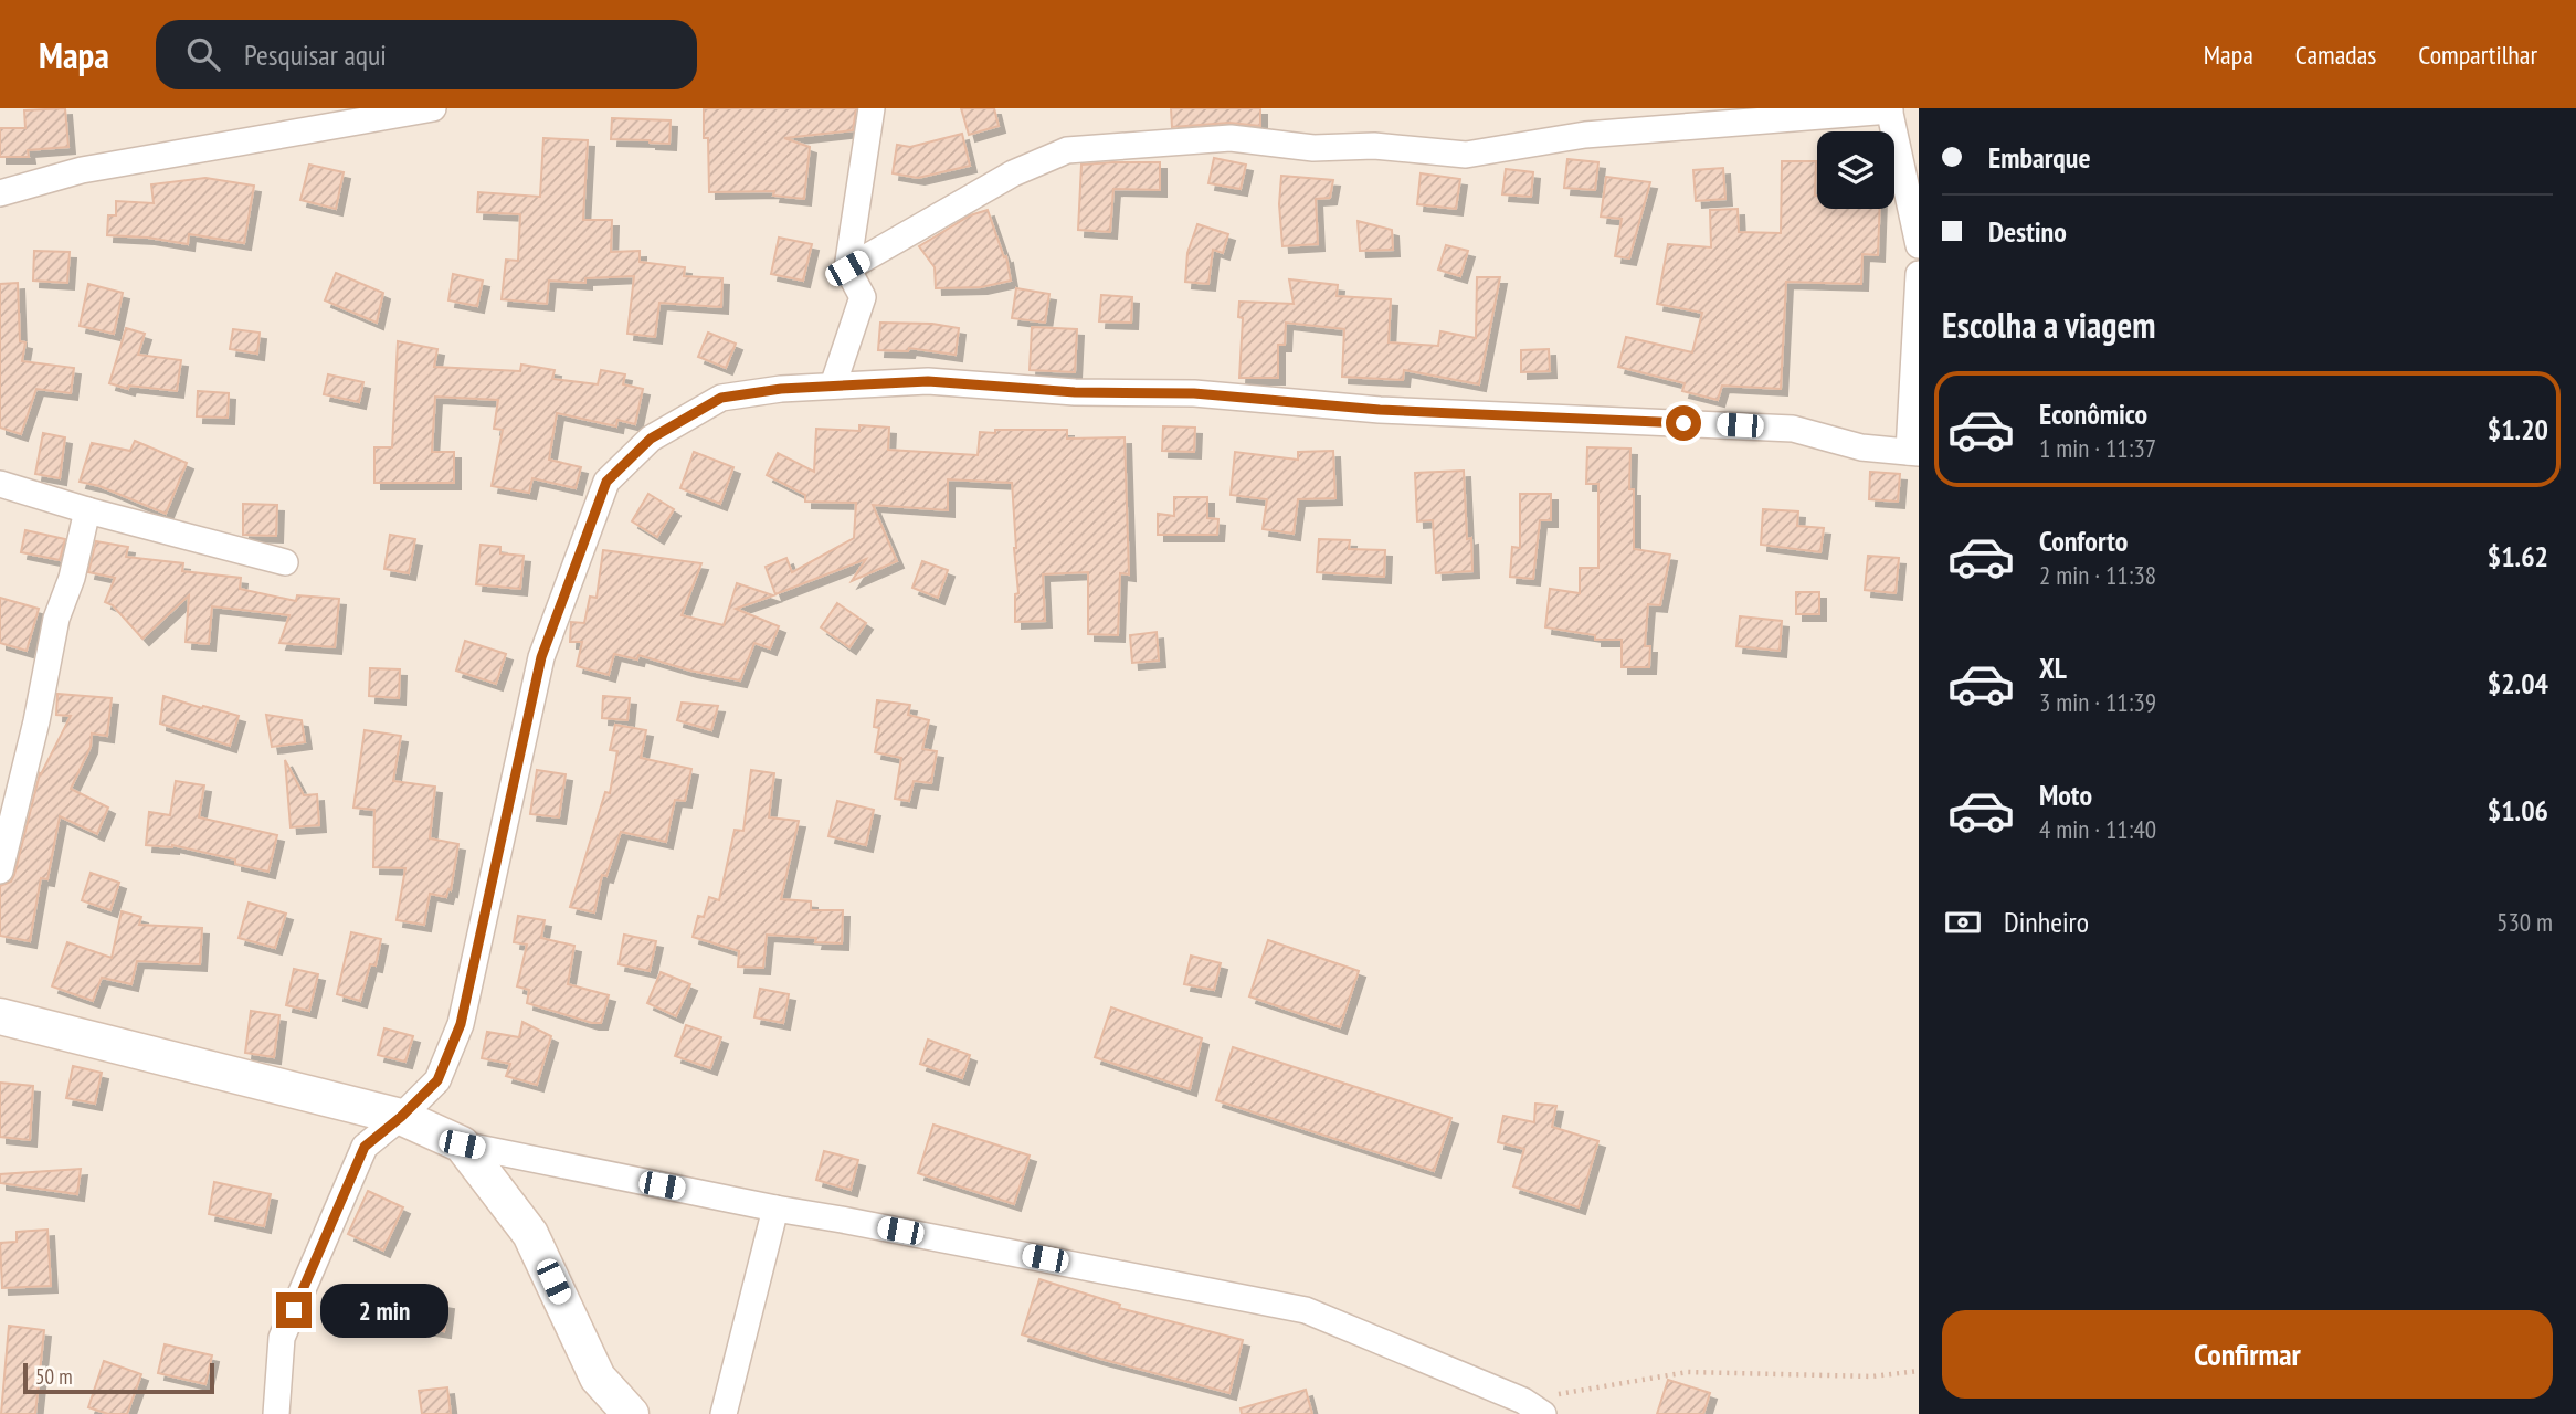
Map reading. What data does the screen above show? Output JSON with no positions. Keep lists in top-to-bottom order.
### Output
{
  "scale_bar": "50 m",
  "page": {
    "header": "Mapa",
    "search": "Pesquisar aqui",
    "nav": ["Mapa", "Camadas", "Compartilhar"],
    "banner": ["Embarque", "Destino"],
    "heading": "Escolha a viagem",
    "list": [
      {
        "name": "Econômico",
        "note": "1 min · 11:37",
        "value": "$1.20"
      },
      {
        "name": "Conforto",
        "note": "2 min · 11:38",
        "value": "$1.62"
      },
      {
        "name": "XL",
        "note": "3 min · 11:39",
        "value": "$2.04"
      },
      {
        "name": "Moto",
        "note": "4 min · 11:40",
        "value": "$1.06"
      }
    ],
    "pay": ["Dinheiro", "530 m"],
    "bubble": "2 min",
    "buttons": "Confirmar",
    "scale": "50 m"
  }
}
